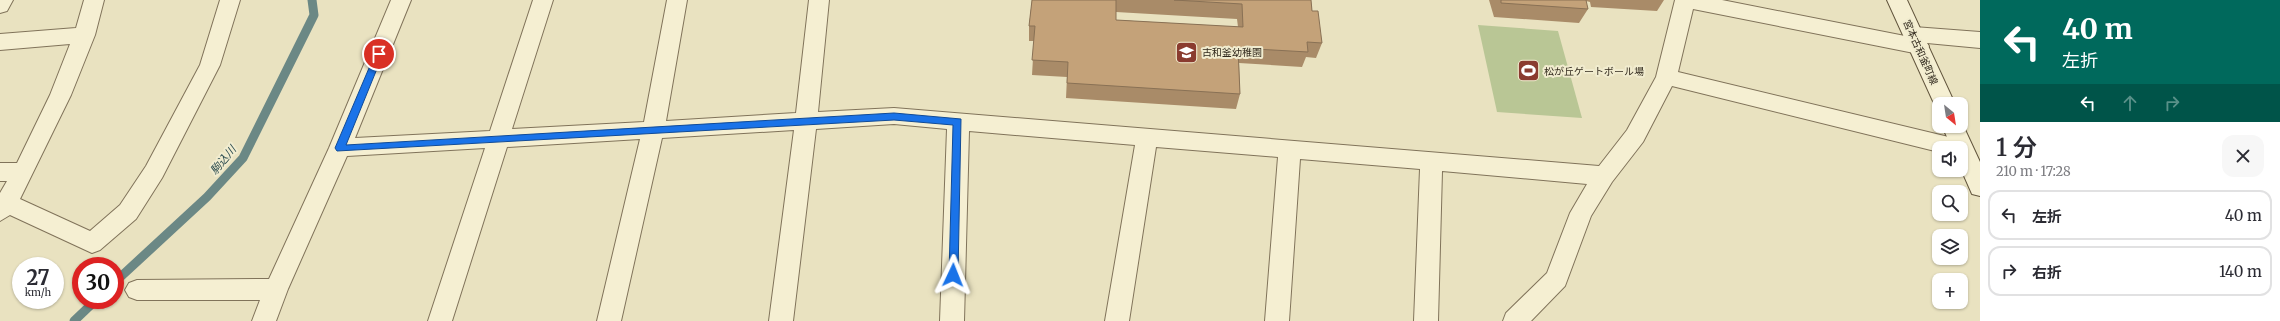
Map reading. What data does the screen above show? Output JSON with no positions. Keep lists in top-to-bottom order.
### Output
{
  "streets": {
    "street": ["宮本古和釜町線"]
  },
  "water": ["駒込川"],
  "places": {
    "school or university": ["古和釜幼稚園"],
    "sports": ["松が丘ゲートボール場"]
  },
  "north": "bottom right",
  "page": {
    "turn": ["40 m", "左折"],
    "map_buttons": "+",
    "heading": ["1 分", "210 m · 17:28"],
    "list": [
      {
        "name": "左折",
        "value": "40 m"
      },
      {
        "name": "右折",
        "value": "140 m"
      }
    ],
    "speed": "27 km/h",
    "limit": "30"
  }
}
